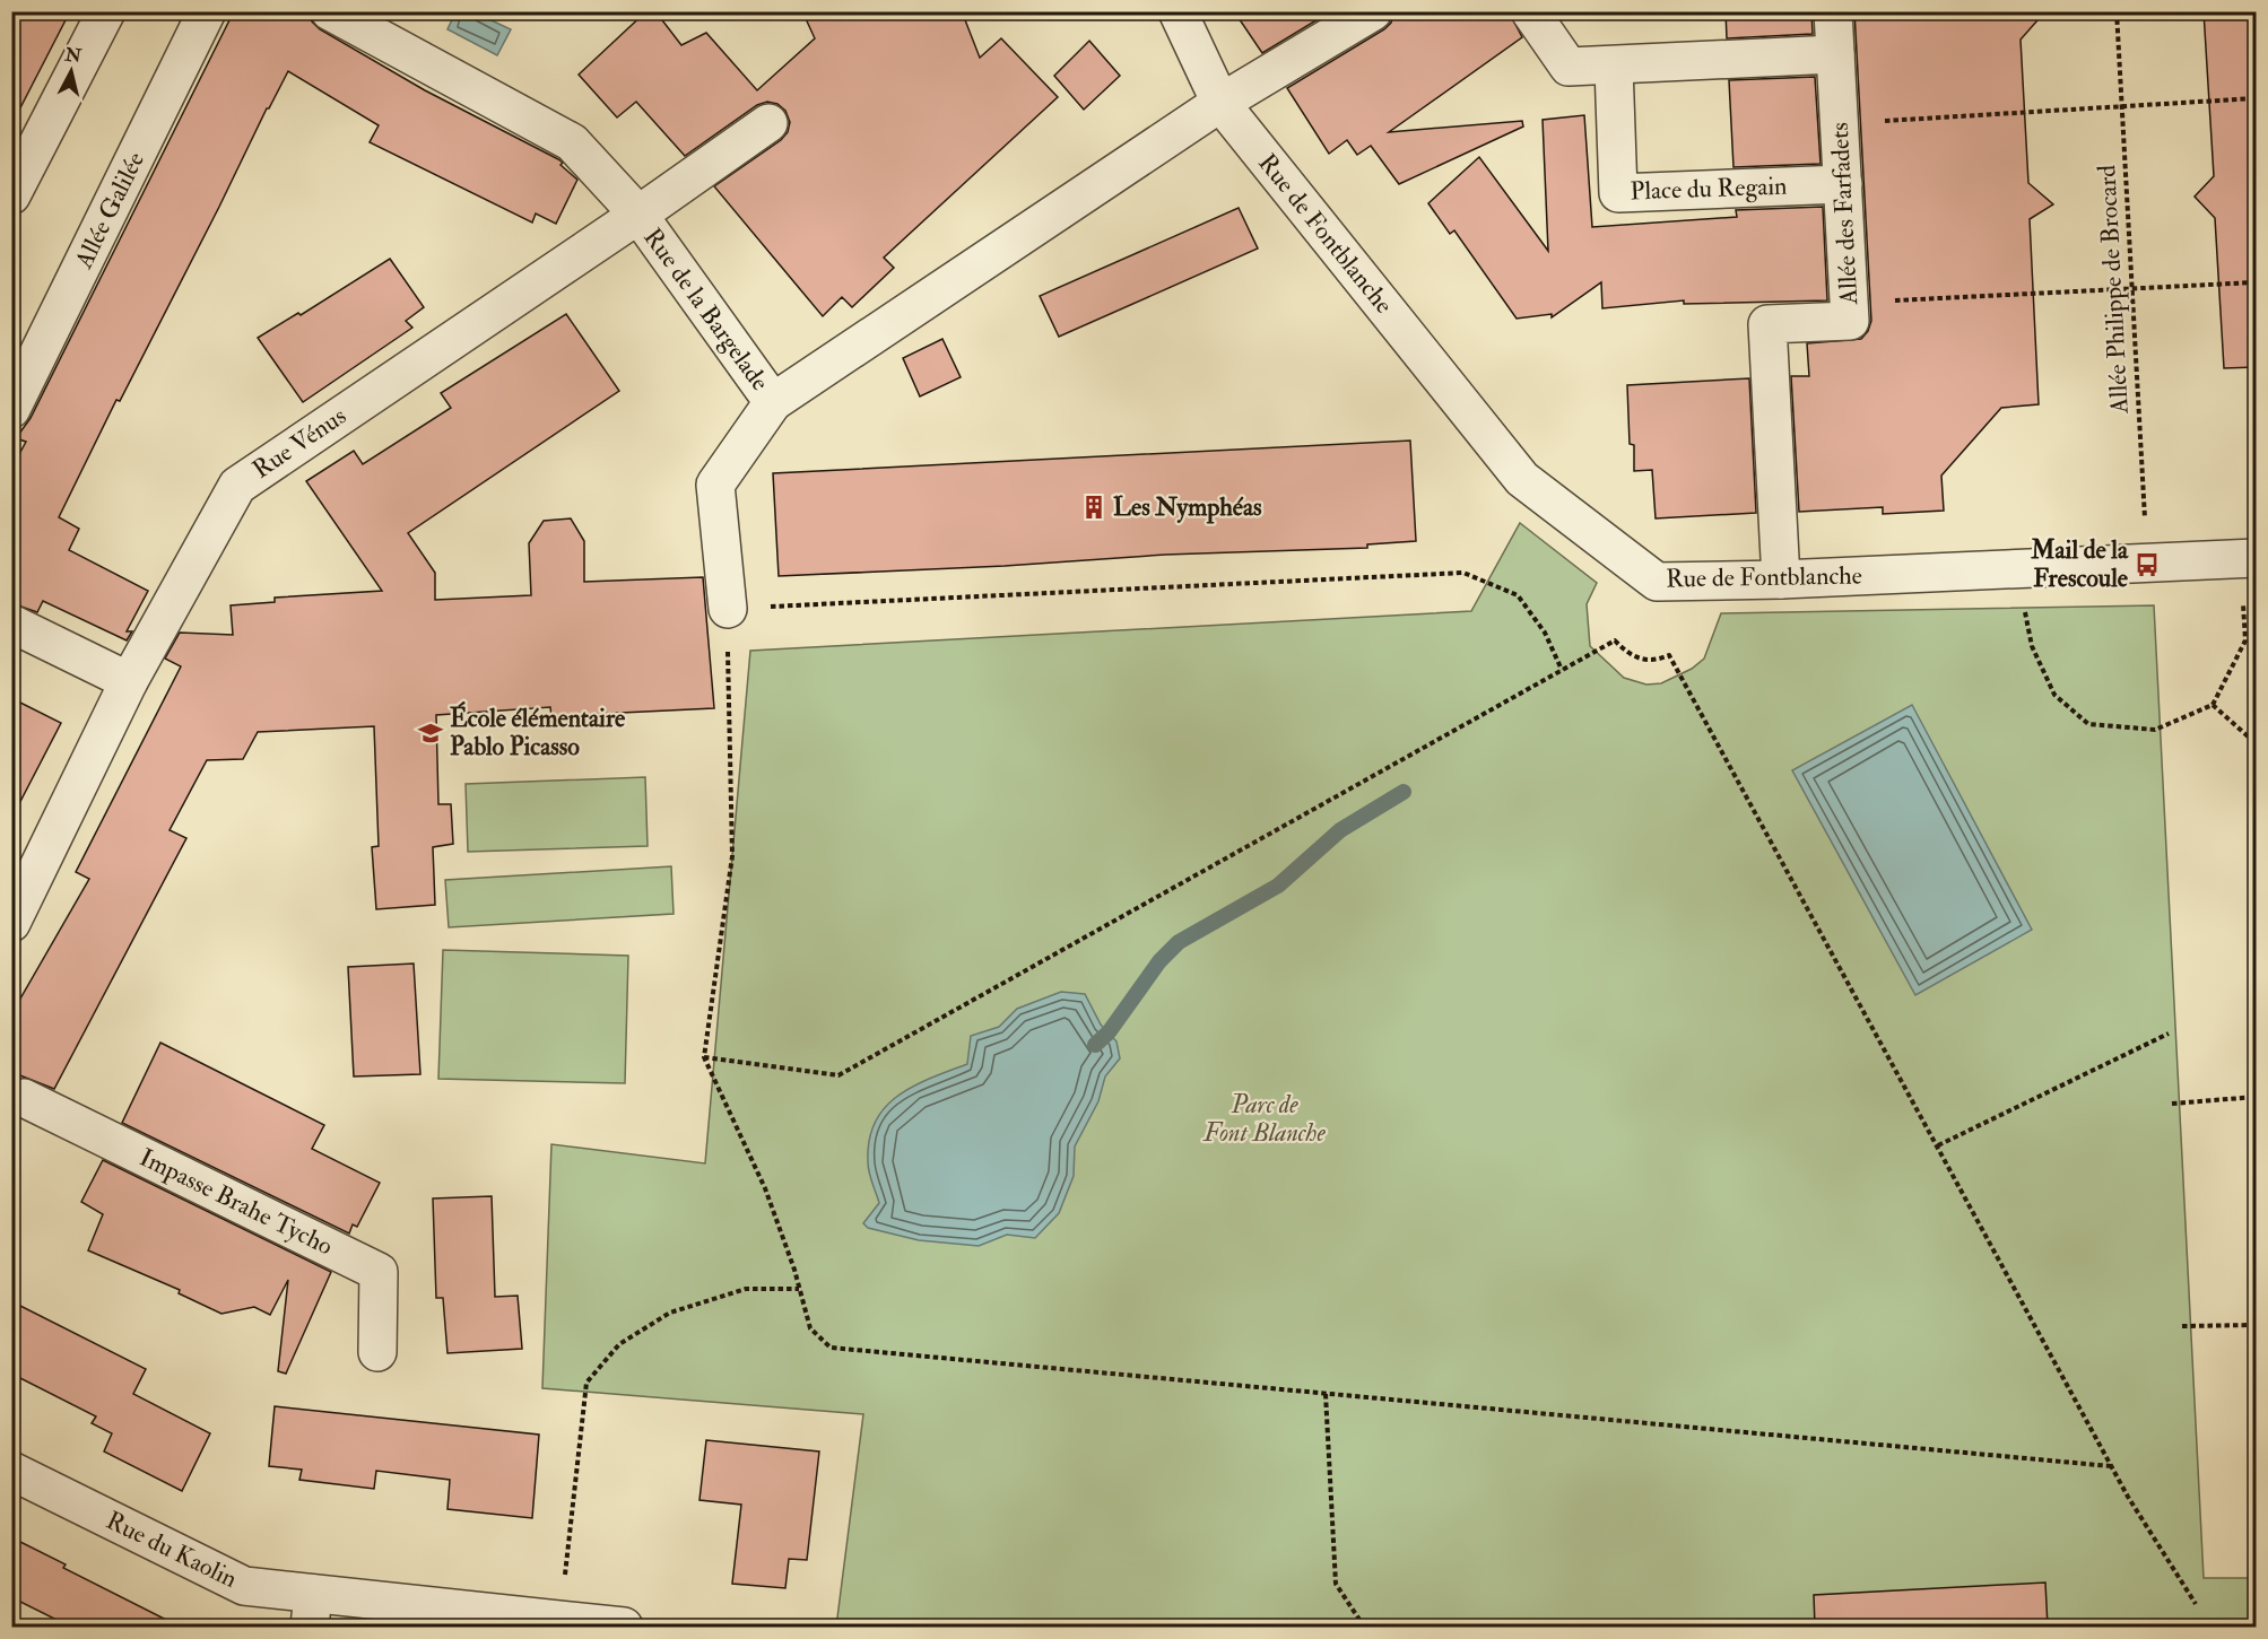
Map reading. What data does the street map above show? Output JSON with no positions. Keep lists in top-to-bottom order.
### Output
{
  "streets": {
    "street": [
      "Place du Regain",
      "Allée Galilée",
      "Allée des Farfadets",
      "Rue de Fontblanche",
      "Rue de la Bargelade",
      "Rue Vénus",
      "Impasse Brahe Tycho",
      "Rue du Kaolin"
    ],
    "path": ["Allée Philippe de Brocard"]
  },
  "crossings": [
    ["Place du Regain", "Allée des Farfadets"],
    ["Allée des Farfadets", "Rue de Fontblanche"],
    ["Rue de Fontblanche", "Allée Philippe de Brocard"],
    ["Rue de Fontblanche", "Rue de la Bargelade"],
    ["Rue de la Bargelade", "Rue Vénus"]
  ],
  "parks": ["Parc de Font Blanche"],
  "places": {
    "building": ["Les Nymphéas"],
    "bus stop": ["Mail de la Frescoule"],
    "school or university": ["École élémentaire Pablo Picasso"]
  },
  "north": "top"
}
